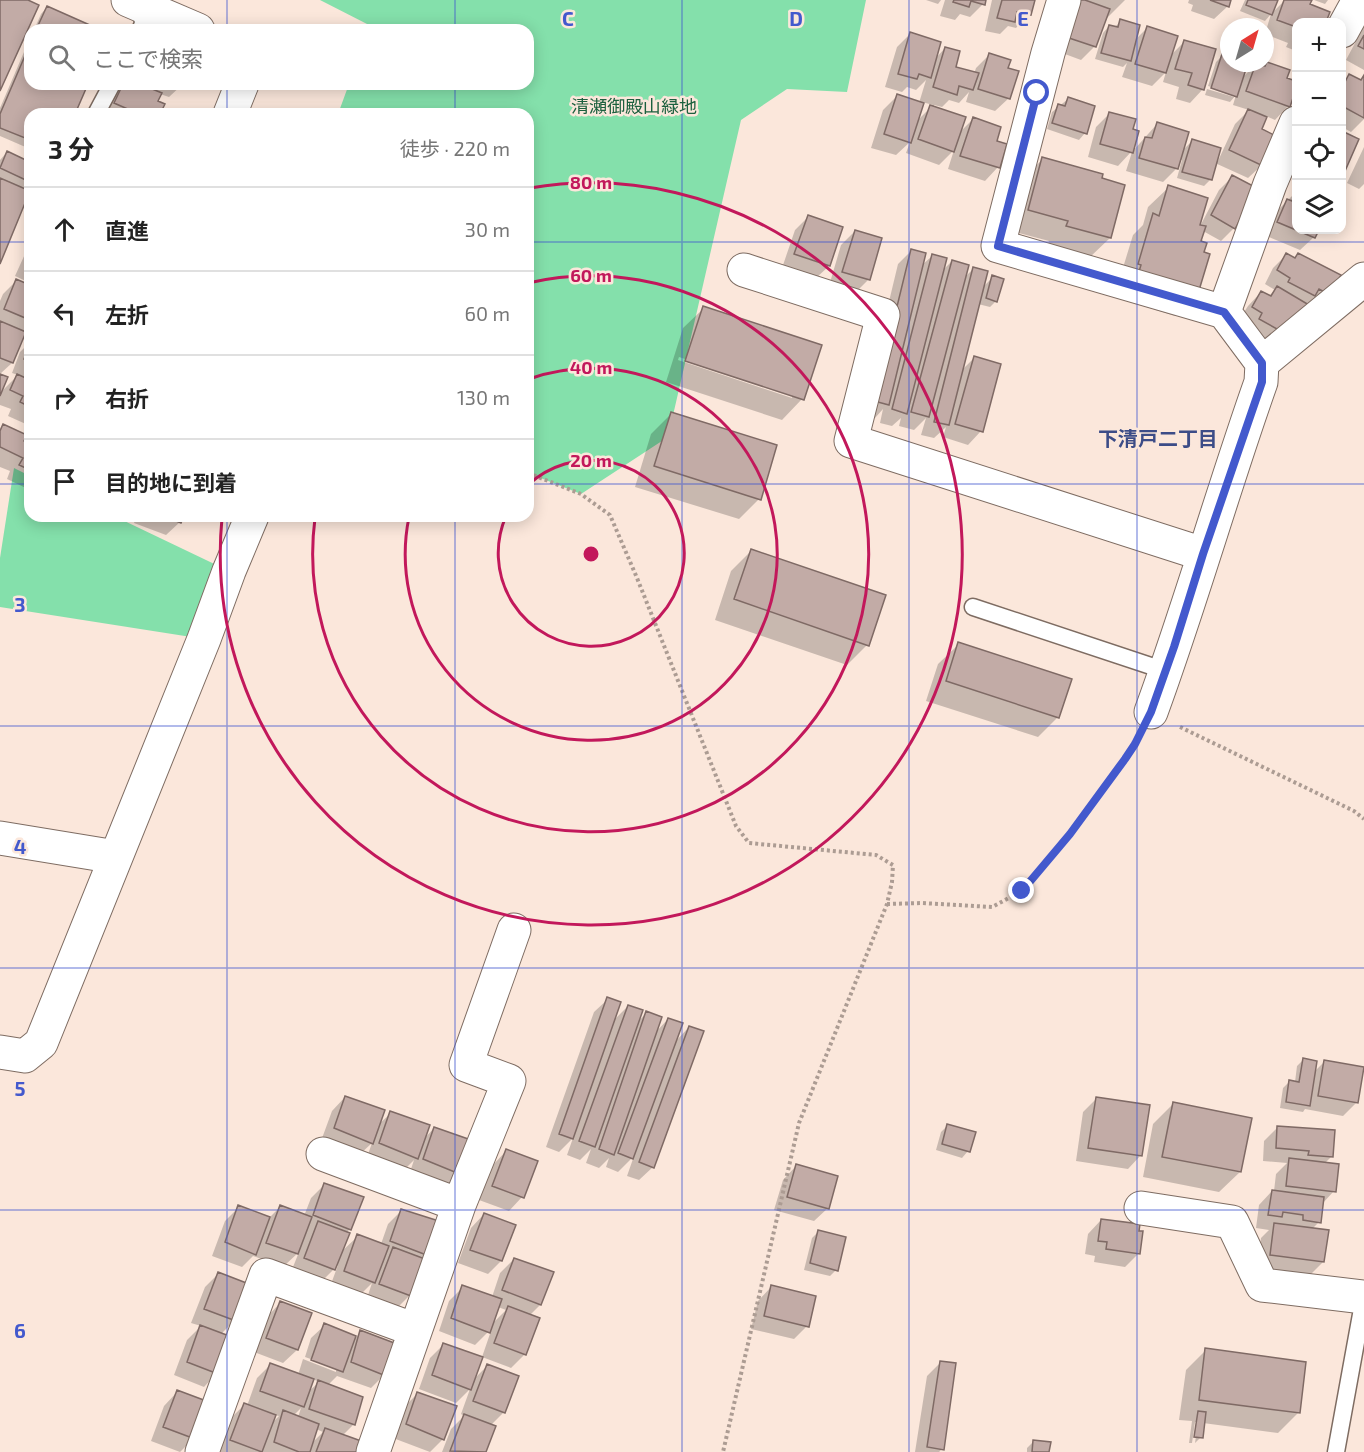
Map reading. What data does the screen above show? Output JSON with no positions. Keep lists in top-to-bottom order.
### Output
{
  "districts": ["下清戸二丁目"],
  "parks": ["清瀬御殿山緑地"],
  "north": "top right",
  "page": {
    "map_buttons": ["+", "−"],
    "search": "ここで検索",
    "heading": ["3 分", "徒歩 · 220 m"],
    "list": [
      ["直進", "30 m"],
      ["左折", "60 m"],
      ["右折", "130 m"],
      "目的地に到着"
    ]
  },
  "grid": {
    "columns": ["C", "D", "E"],
    "rows": [
      "3",
      "4",
      "5",
      "6"
    ]
  },
  "rings": [
    "80 m",
    "60 m",
    "40 m",
    "20 m"
  ]
}
